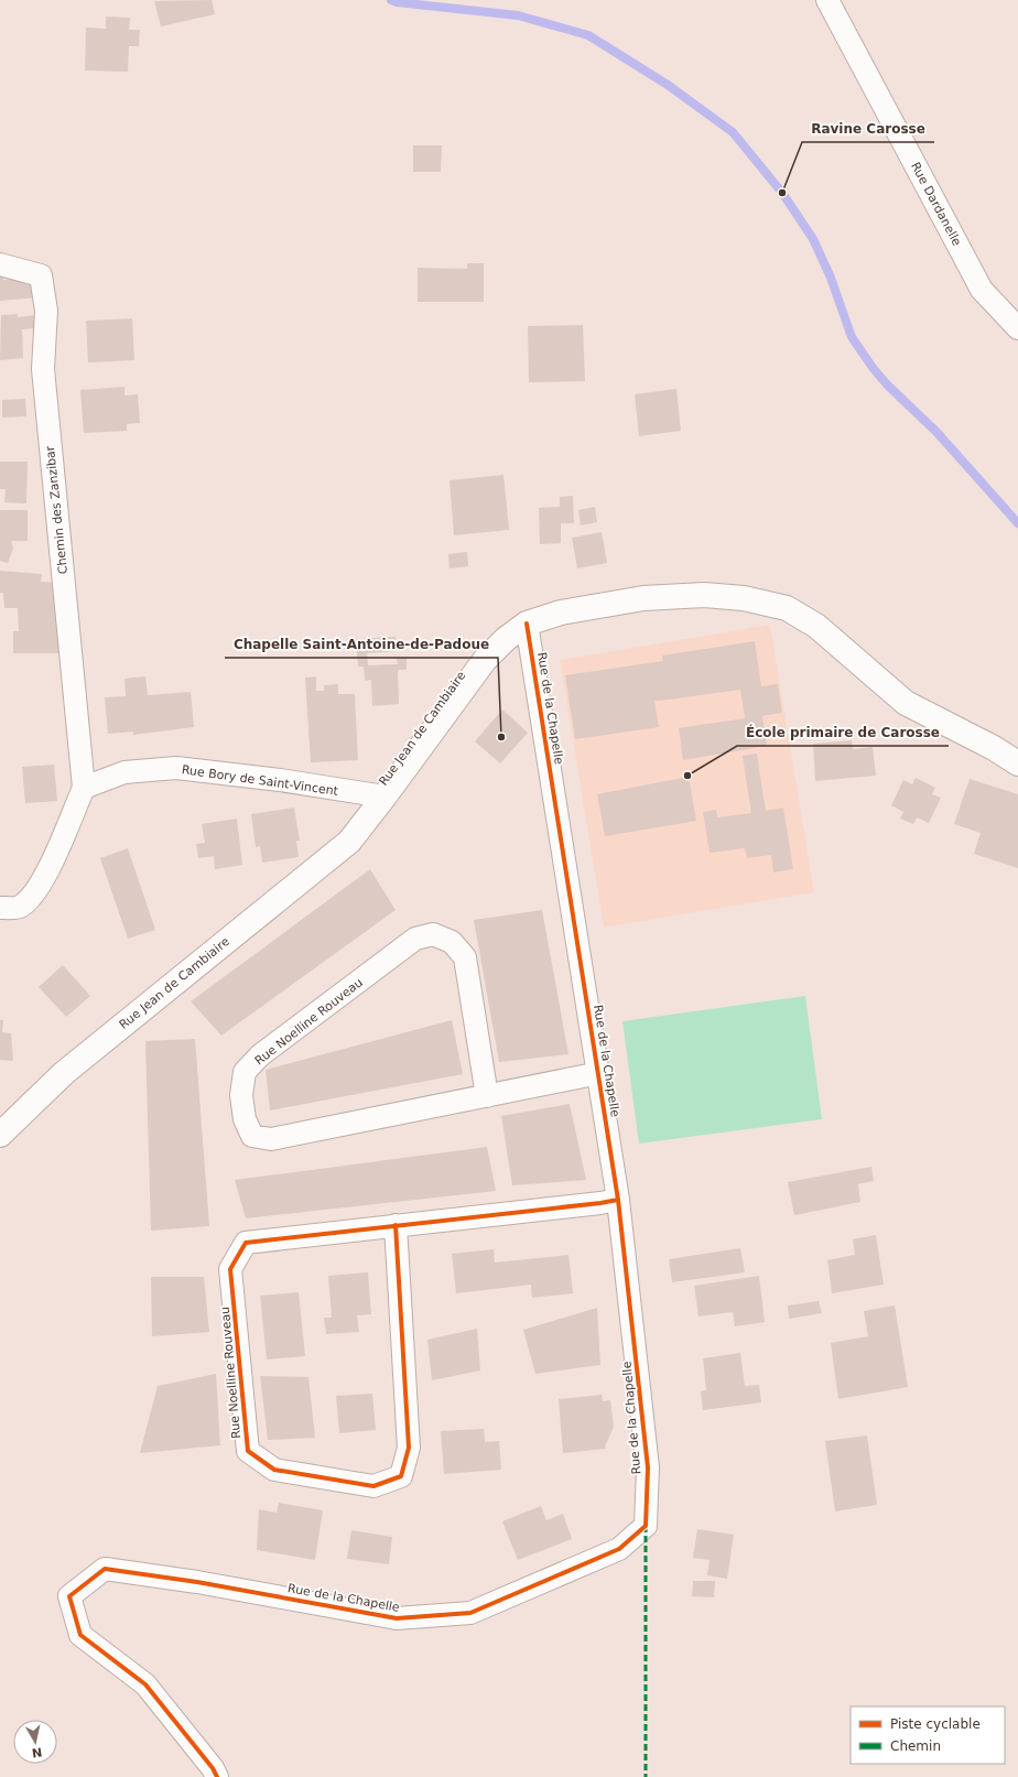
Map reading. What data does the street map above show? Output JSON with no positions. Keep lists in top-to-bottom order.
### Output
{
  "streets": {
    "main road": ["Rue Jean de Cambiaire"],
    "street": [
      "Rue Dardanelle",
      "Chemin des Zanzibar",
      "Rue de la Chapelle",
      "Rue Bory de Saint-Vincent",
      "Rue Noelline Rouveau"
    ]
  },
  "crossings": [
    ["Chemin des Zanzibar", "Rue Bory de Saint-Vincent"],
    ["Rue de la Chapelle", "Rue Jean de Cambiaire"],
    ["Rue de la Chapelle", "Rue Noelline Rouveau"],
    ["Rue Jean de Cambiaire", "Rue Bory de Saint-Vincent"]
  ],
  "places": ["Ravine Carosse", "Chapelle Saint-Antoine-de-Padoue", "École primaire de Carosse"],
  "legend": ["Piste cyclable", "Chemin"],
  "north": "bottom"
}
